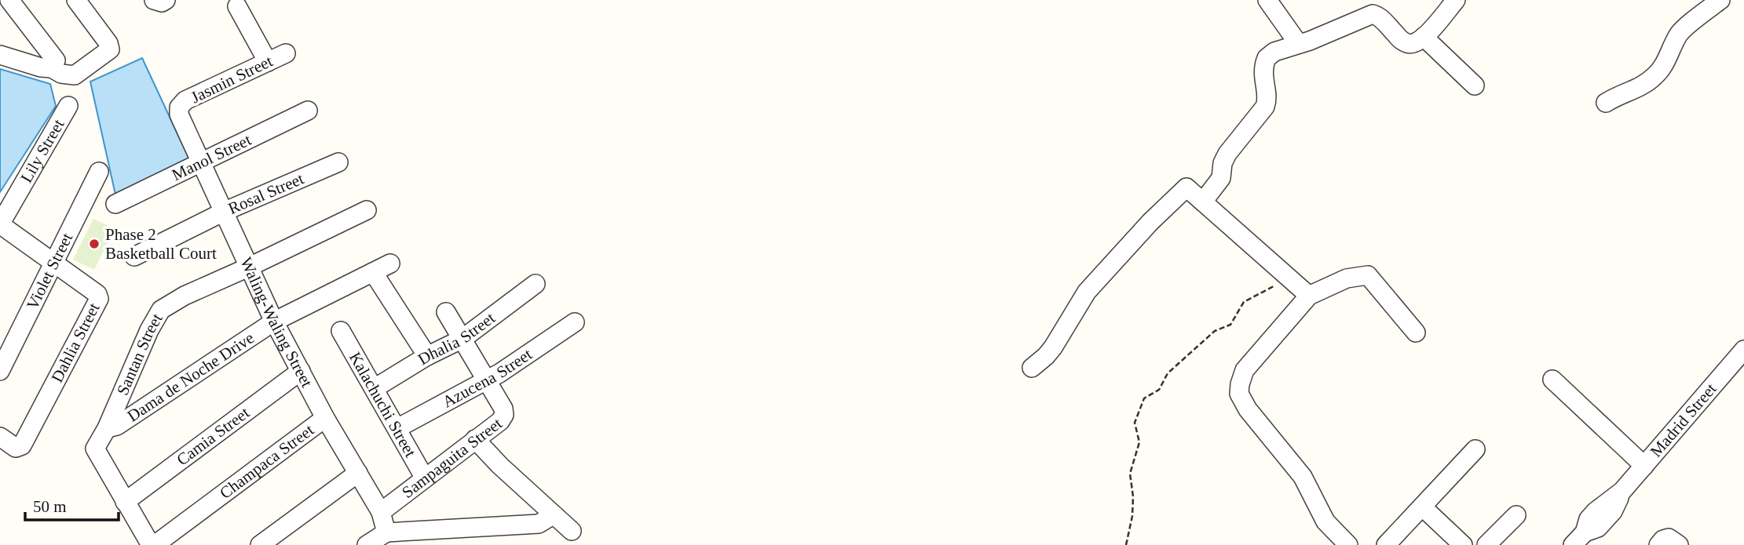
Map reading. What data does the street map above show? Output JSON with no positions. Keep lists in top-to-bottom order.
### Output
{
  "streets": {
    "street": [
      "Jasmin Street",
      "Lily Street",
      "Manol Street",
      "Rosal Street",
      "Violet Street",
      "Waling-Waling Street",
      "Dhalia Street",
      "Dahlia Street",
      "Santan Street",
      "Dama de Noche Drive",
      "Azucena Street",
      "Kalachuchi Street",
      "Madrid Street",
      "Camia Street",
      "Sampaguita Street",
      "Champaca Street"
    ]
  },
  "crossings": [
    ["Jasmin Street", "Waling-Waling Street"],
    ["Lily Street", "Dahlia Street"],
    ["Manol Street", "Waling-Waling Street"],
    ["Rosal Street", "Waling-Waling Street"],
    ["Violet Street", "Dahlia Street"],
    ["Waling-Waling Street", "Santan Street"],
    ["Waling-Waling Street", "Dama de Noche Drive"],
    ["Waling-Waling Street", "Camia Street"],
    ["Waling-Waling Street", "Sampaguita Street"],
    ["Waling-Waling Street", "Champaca Street"],
    ["Dhalia Street", "Kalachuchi Street"],
    ["Dhalia Street", "Sampaguita Street"],
    ["Santan Street", "Dama de Noche Drive"],
    ["Santan Street", "Camia Street"],
    ["Azucena Street", "Kalachuchi Street"],
    ["Azucena Street", "Sampaguita Street"],
    ["Kalachuchi Street", "Sampaguita Street"]
  ],
  "places": ["Phase 2 Basketball Court"],
  "scale_bar": "50 m"
}
